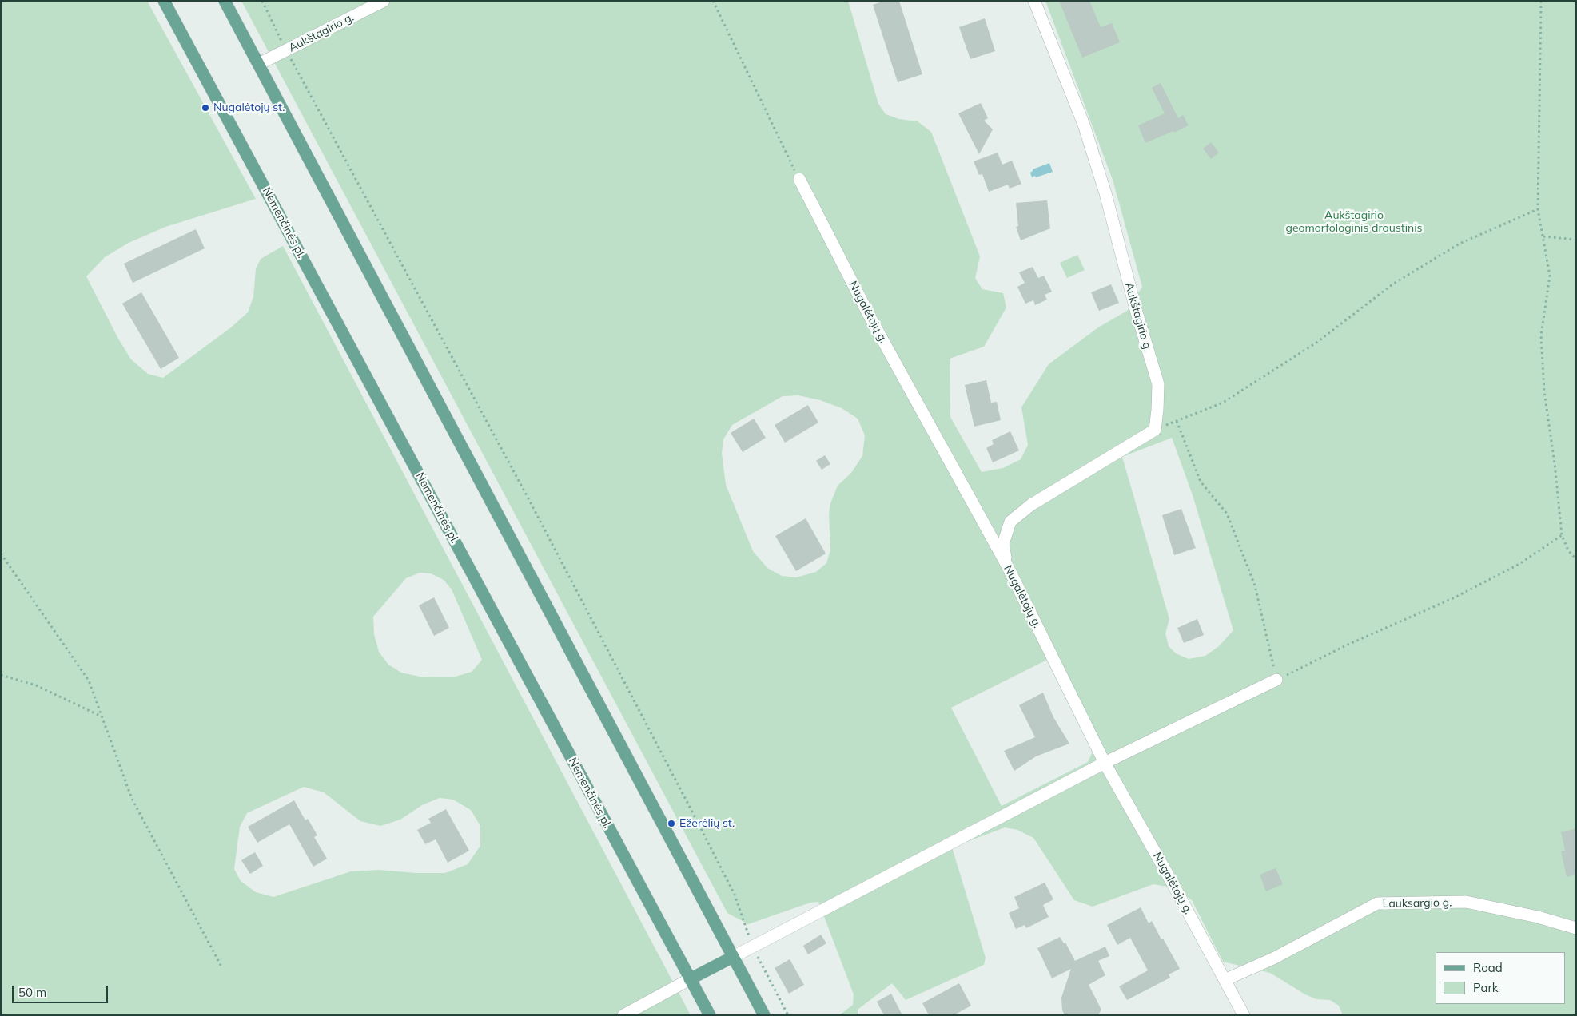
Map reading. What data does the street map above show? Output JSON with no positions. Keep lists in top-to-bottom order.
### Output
{
  "streets": {
    "main road": ["Nemenčinės pl."],
    "street": ["Aukštagirio g.", "Nugalėtojų g.", "Lauksargio g."]
  },
  "crossings": [
    ["Nugalėtojų g.", "Lauksargio g."]
  ],
  "parks": ["Aukštagirio geomorfologinis draustinis"],
  "places": ["Nugalėtojų st.", "Ežerėlių st."],
  "legend": ["Road", "Park"],
  "scale_bar": "50 m"
}
